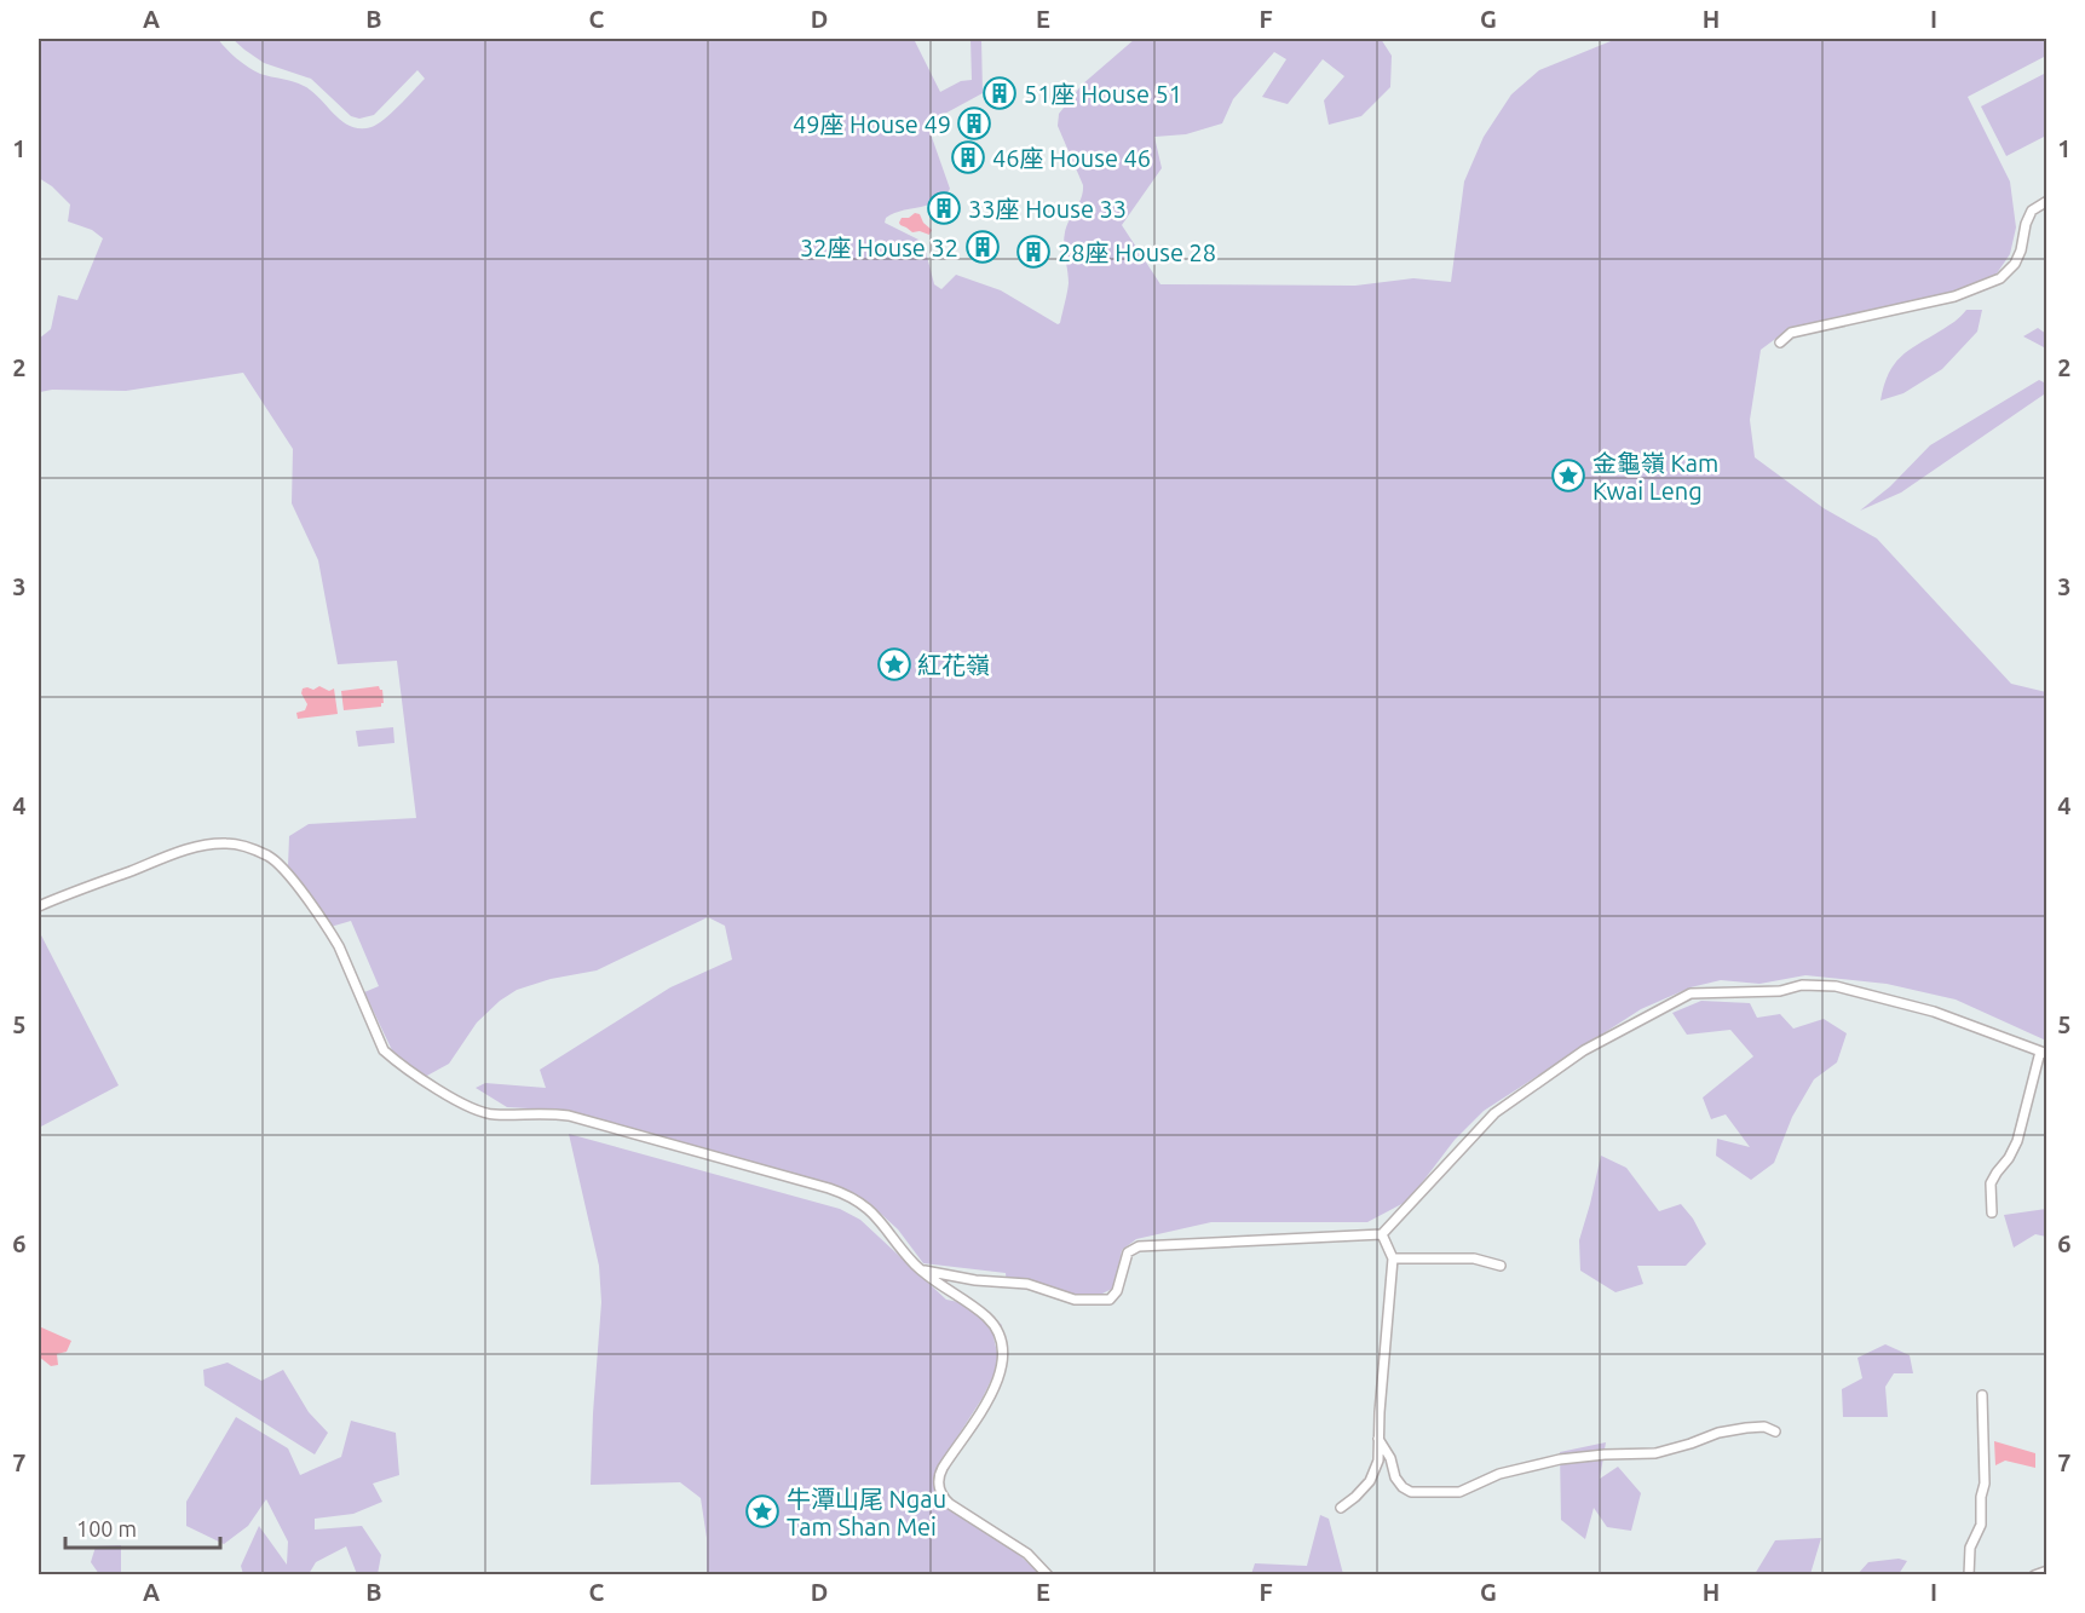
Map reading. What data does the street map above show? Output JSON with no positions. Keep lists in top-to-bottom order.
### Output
{
  "places": {
    "building": [
      "51座 House 51",
      "49座 House 49",
      "46座 House 46",
      "33座 House 33",
      "32座 House 32",
      "28座 House 28"
    ],
    "place": ["金龜嶺 Kam Kwai Leng", "紅花嶺", "牛潭山尾 Ngau Tam Shan Mei"]
  },
  "scale_bar": "100 m",
  "grid": {
    "columns": [
      "A",
      "B",
      "C",
      "D",
      "E",
      "F",
      "G",
      "H",
      "I"
    ],
    "rows": [
      "1",
      "2",
      "3",
      "4",
      "5",
      "6",
      "7"
    ]
  }
}
